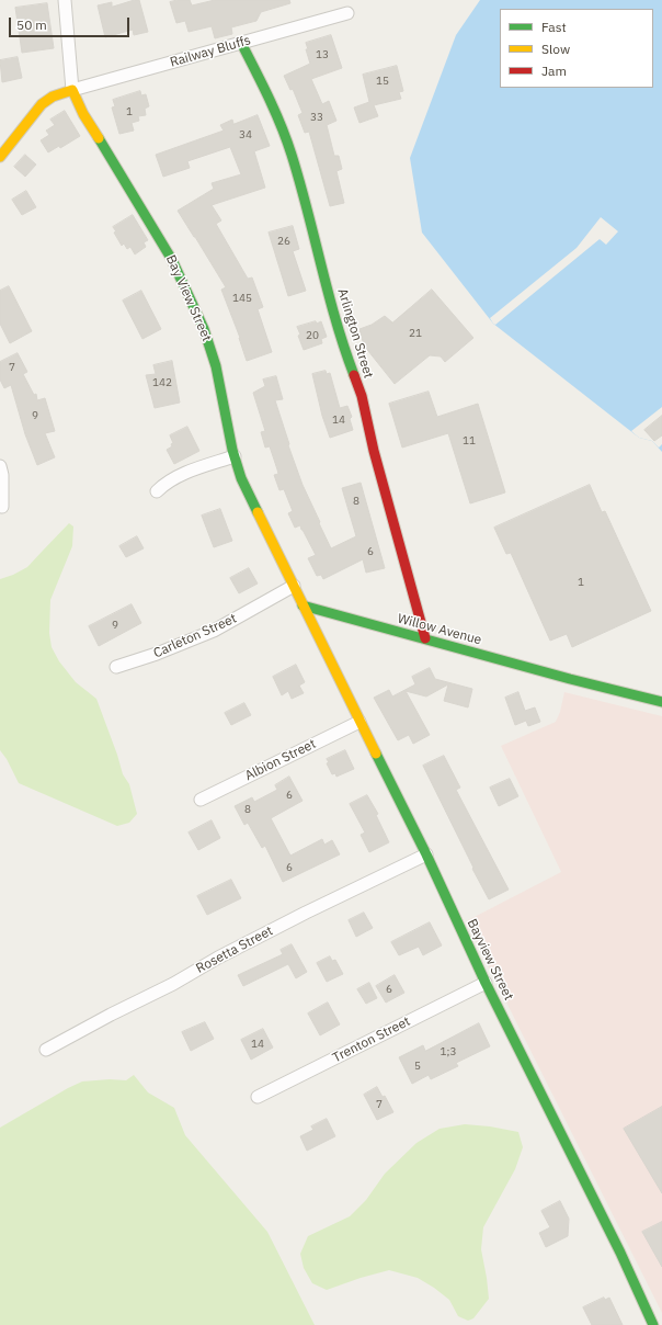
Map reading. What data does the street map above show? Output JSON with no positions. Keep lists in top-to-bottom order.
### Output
{
  "streets": {
    "street": [
      "Railway Bluffs",
      "Bay View Street",
      "Arlington Street",
      "Willow Avenue",
      "Carleton Street",
      "Albion Street",
      "Rosetta Street",
      "Bayview Street",
      "Trenton Street"
    ]
  },
  "crossings": [
    ["Railway Bluffs", "Bay View Street"],
    ["Railway Bluffs", "Arlington Street"],
    ["Bay View Street", "Willow Avenue"],
    ["Bay View Street", "Carleton Street"],
    ["Bay View Street", "Bayview Street"],
    ["Arlington Street", "Willow Avenue"],
    ["Willow Avenue", "Bayview Street"],
    ["Albion Street", "Bayview Street"],
    ["Rosetta Street", "Bayview Street"],
    ["Bayview Street", "Trenton Street"]
  ],
  "house_numbers": [
    "13",
    "15",
    "1",
    "33",
    "34",
    "26",
    "145",
    "21",
    "20",
    "7",
    "142",
    "9",
    "14",
    "11",
    "8",
    "6",
    "1",
    "9",
    "6",
    "8",
    "6",
    "6",
    "14",
    "1;3",
    "5",
    "7"
  ],
  "legend": ["Fast", "Slow", "Jam"],
  "scale_bar": "50 m"
}
